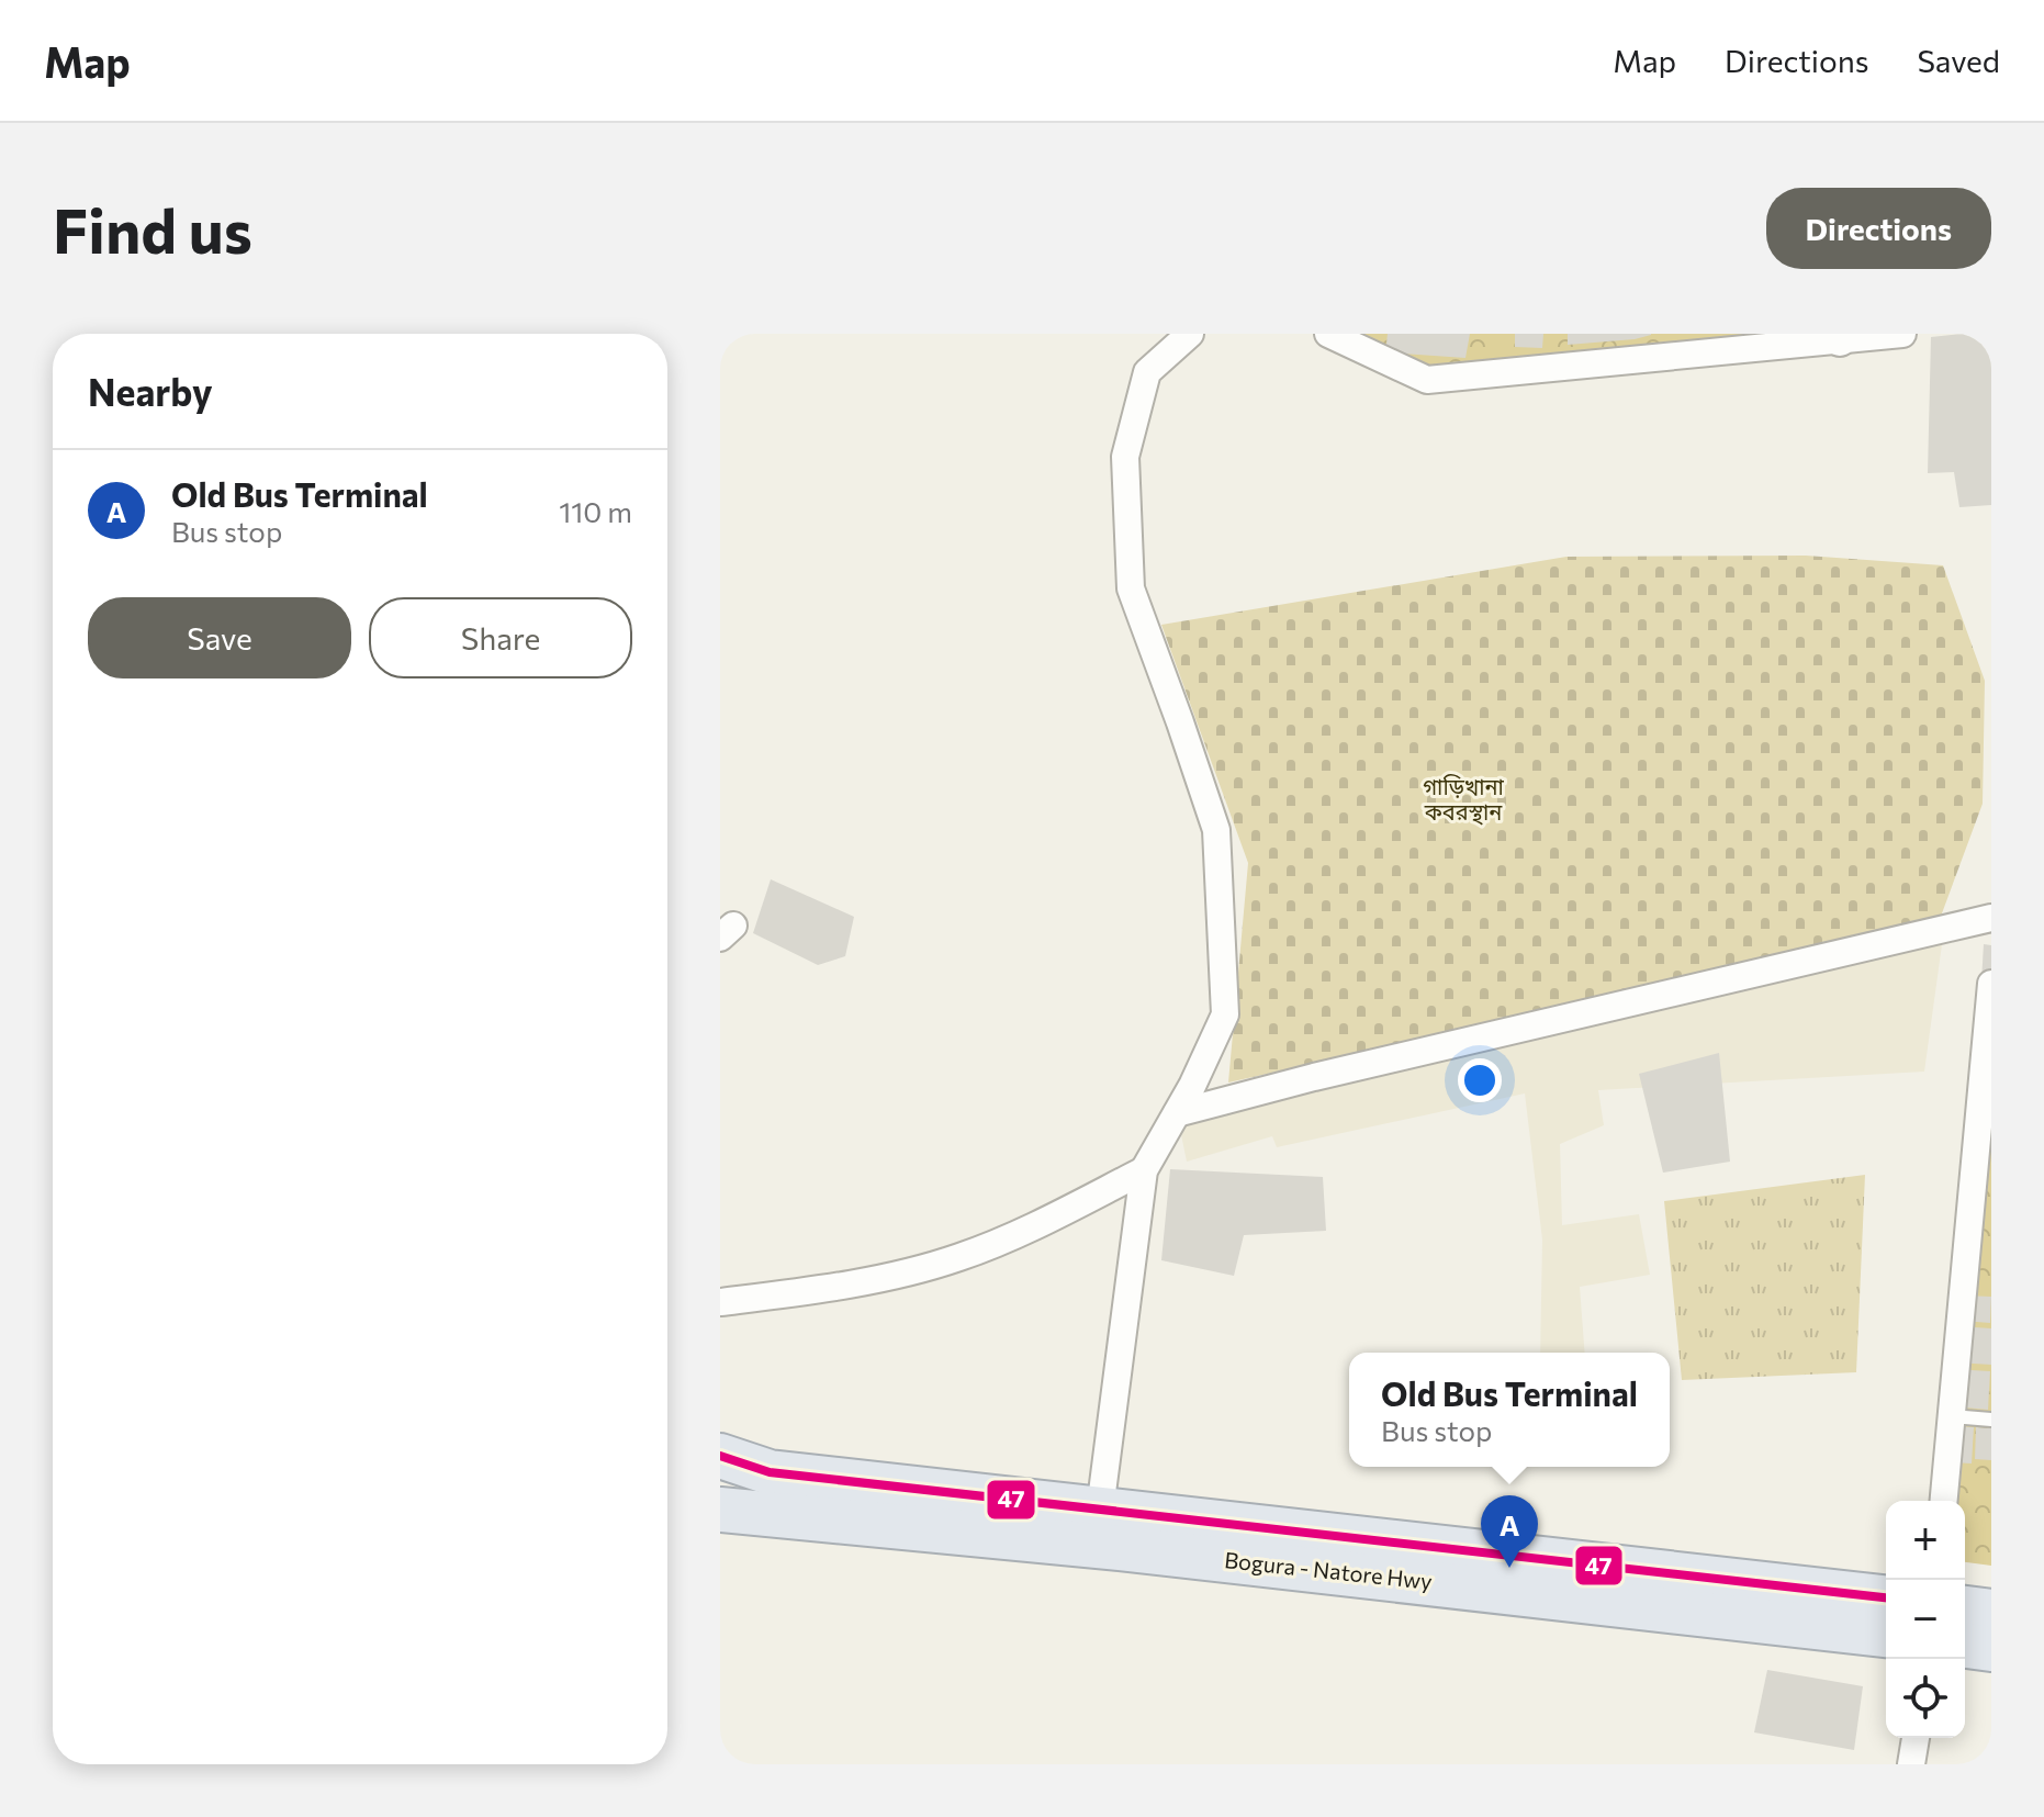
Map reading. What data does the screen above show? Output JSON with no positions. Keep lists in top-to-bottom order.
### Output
{
  "streets": {
    "highway": ["Bogura - Natore Hwy"]
  },
  "parks": ["গাড়িখানা কবরস্থান"],
  "lines": ["transit line 47"],
  "page": {
    "header": "Map",
    "nav": ["Map", "Directions", "Saved"],
    "buttons": [
      "Directions",
      ["Save", "Share"]
    ],
    "title": "Find us",
    "heading": "Nearby",
    "list": [
      {
        "mark": "A",
        "name": "Old Bus Terminal",
        "note": "Bus stop",
        "value": "110 m"
      }
    ],
    "popup": ["Old Bus Terminal", "Bus stop"],
    "pins": "A",
    "map_buttons": ["+", "−"]
  }
}
